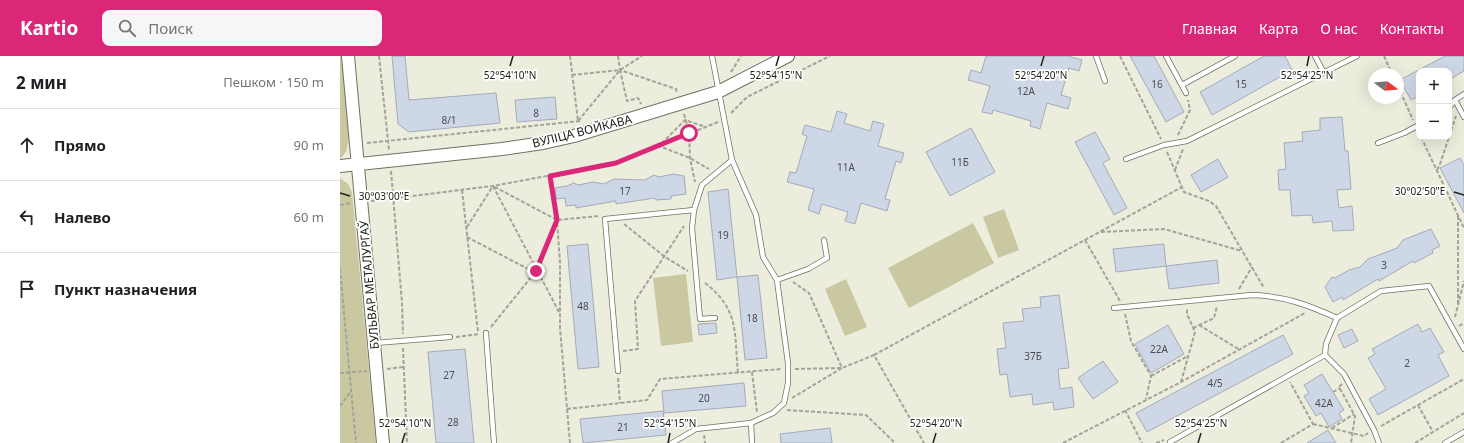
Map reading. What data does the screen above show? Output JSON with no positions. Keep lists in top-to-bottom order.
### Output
{
  "streets": {
    "main road": ["ВУЛІЦА ВОЙКАВА", "БУЛЬВАР МЕТАЛУРГАЎ"]
  },
  "crossings": [
    ["ВУЛІЦА ВОЙКАВА", "БУЛЬВАР МЕТАЛУРГАЎ"]
  ],
  "house_numbers": [
    "16",
    "15",
    "12А",
    "8",
    "8/1",
    "11Б",
    "11А",
    "17",
    "19",
    "3",
    "48",
    "18",
    "22А",
    "37Б",
    "2",
    "27",
    "4/5",
    "20",
    "42А",
    "28",
    "21"
  ],
  "north": "right",
  "page": {
    "header": "Kartio",
    "search": "Поиск",
    "nav": [
      "Главная",
      "Карта",
      "О нас",
      "Контакты"
    ],
    "heading": ["2 мин", "Пешком · 150 m"],
    "map_buttons": ["+", "−"],
    "list": [
      ["Прямо", "90 m"],
      ["Налево", "60 m"],
      "Пункт назначения"
    ]
  },
  "coordinates": [
    "52°54'10\"N",
    "52°54'15\"N",
    "52°54'20\"N",
    "52°54'25\"N",
    "30°02'50\"E",
    "30°03'00\"E"
  ]
}
